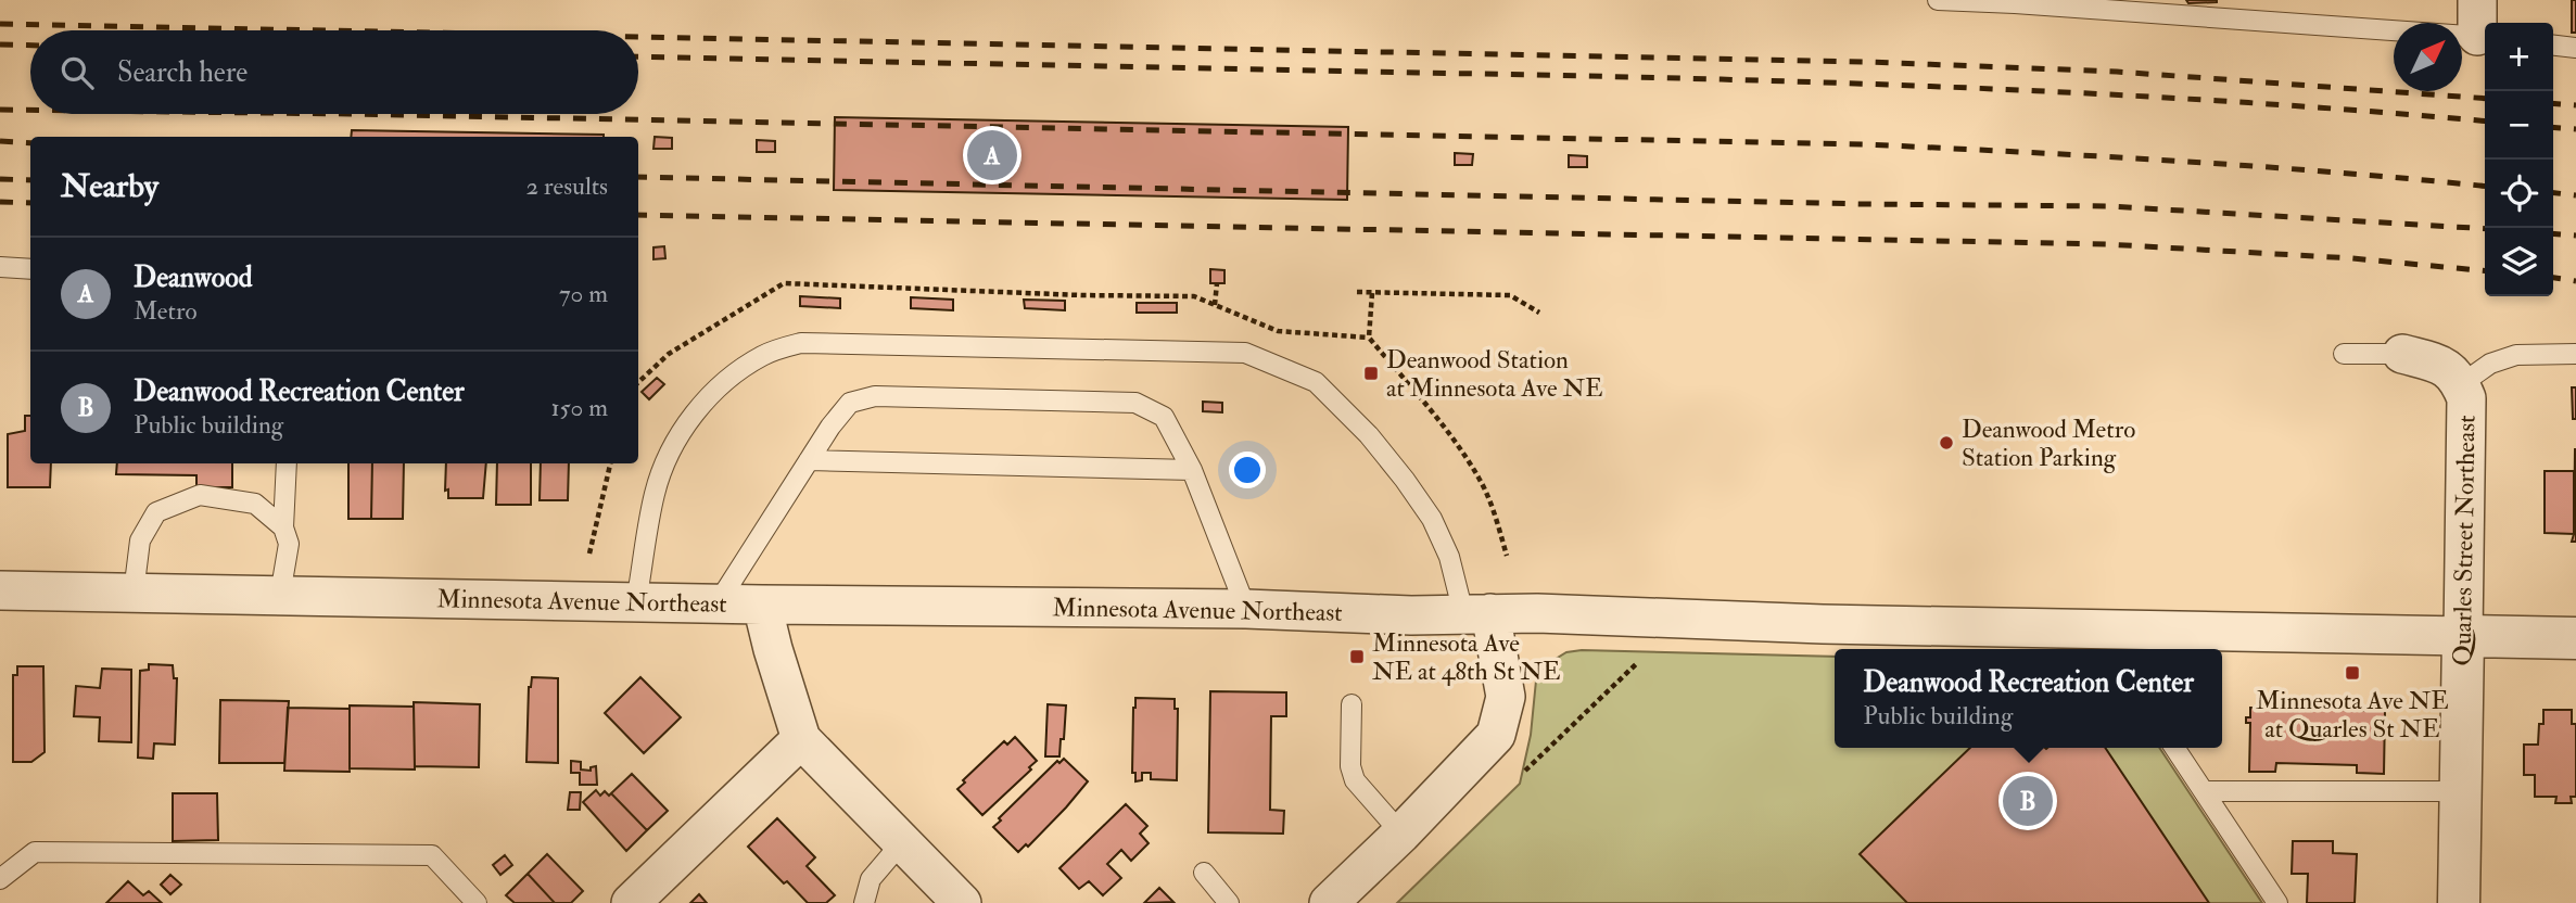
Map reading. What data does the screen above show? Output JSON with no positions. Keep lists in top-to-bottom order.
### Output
{
  "streets": {
    "street": ["Quarles Street Northeast", "Minnesota Avenue Northeast"]
  },
  "crossings": [
    ["Quarles Street Northeast", "Minnesota Avenue Northeast"]
  ],
  "places": {
    "transit": ["Deanwood Station at Minnesota Ave NE", "Minnesota Ave NE at 48th St NE", "Minnesota Ave NE at Quarles St NE"],
    "other": ["Deanwood Metro Station Parking"]
  },
  "north": "top right",
  "page": {
    "map_buttons": ["+", "−"],
    "search": "Search here",
    "pins": ["A", "B"],
    "heading": ["Nearby", "2 results"],
    "list": [
      {
        "mark": "A",
        "name": "Deanwood",
        "note": "Metro",
        "value": "70 m"
      },
      {
        "mark": "B",
        "name": "Deanwood Recreation Center",
        "note": "Public building",
        "value": "150 m"
      }
    ],
    "popup": ["Deanwood Recreation Center", "Public building"]
  }
}
